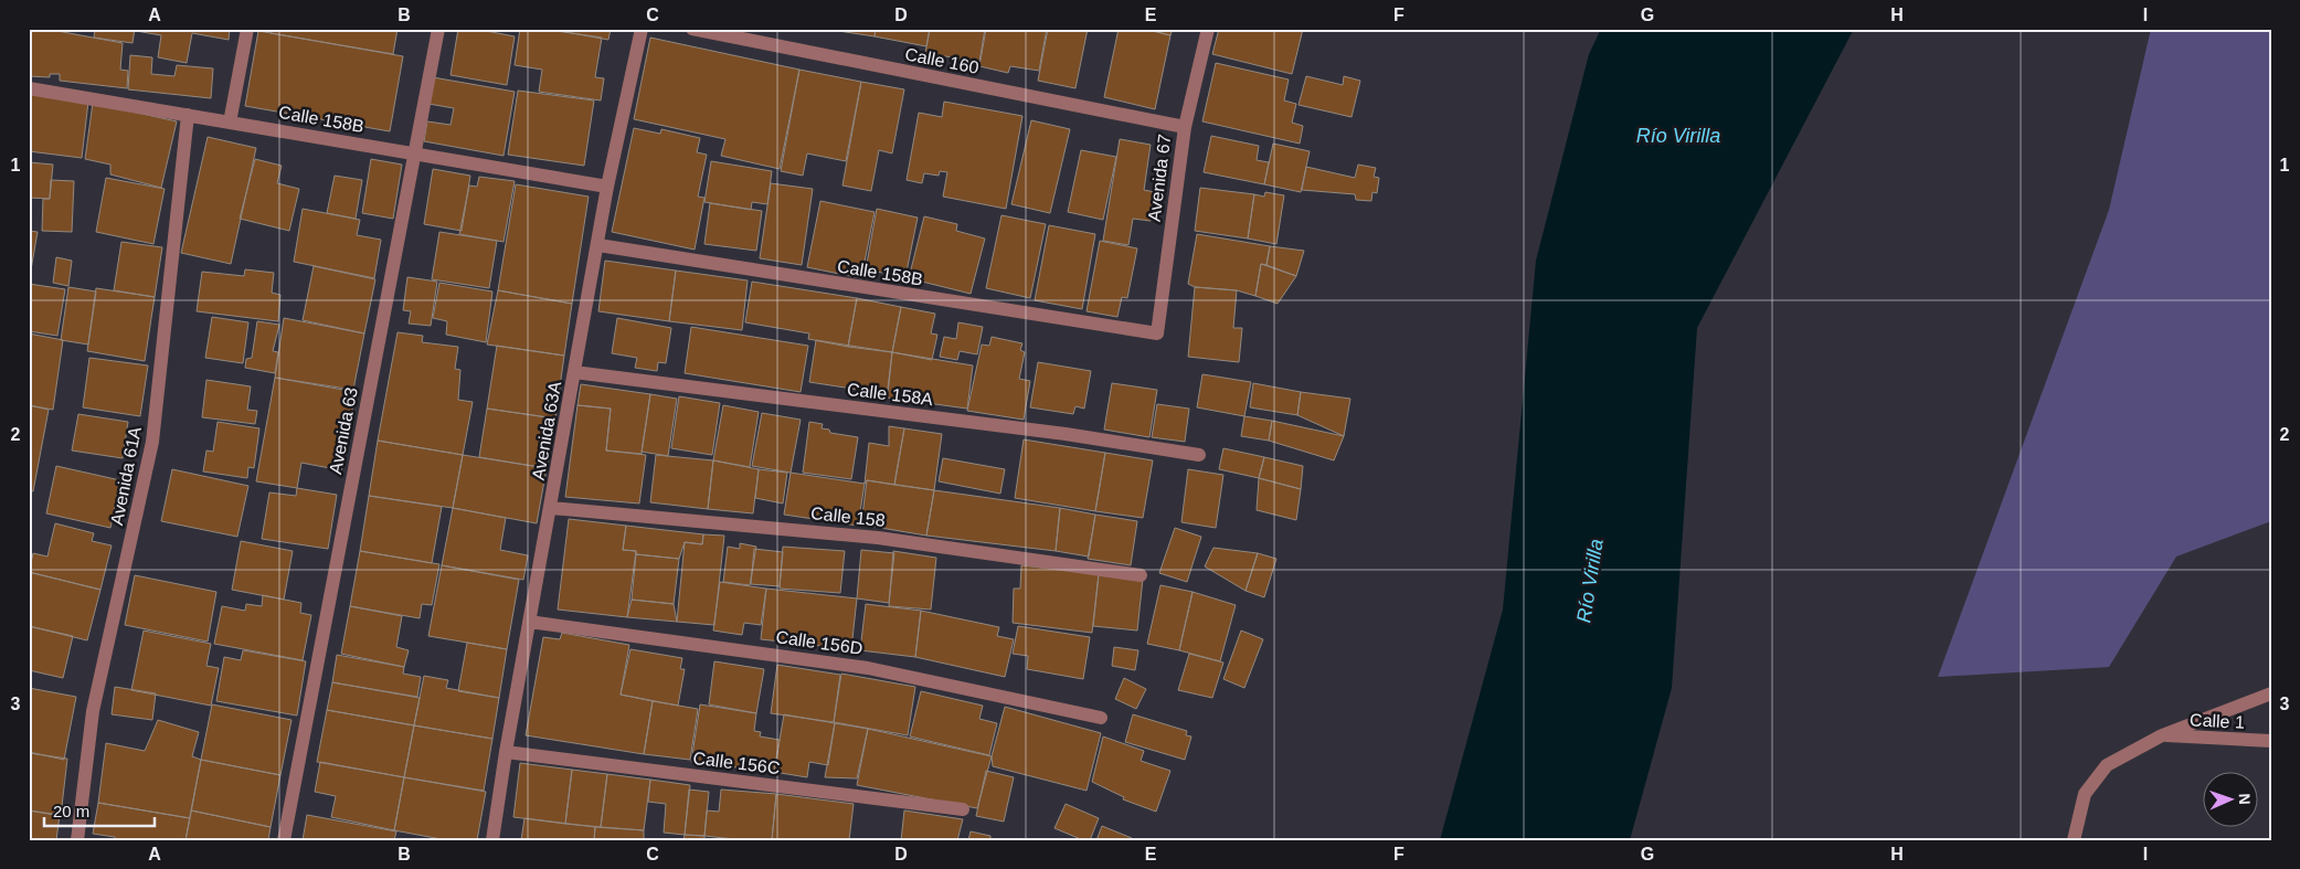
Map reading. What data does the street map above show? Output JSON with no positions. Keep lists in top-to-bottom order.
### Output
{
  "streets": {
    "street": [
      "Calle 160",
      "Calle 158B",
      "Avenida 67",
      "Calle 158A",
      "Avenida 63",
      "Avenida 63A",
      "Avenida 61A",
      "Calle 158",
      "Calle 156D",
      "Calle 1",
      "Calle 156C"
    ]
  },
  "crossings": [
    ["Calle 160", "Avenida 67"],
    ["Calle 158B", "Avenida 67"],
    ["Calle 158B", "Avenida 63"],
    ["Calle 158B", "Avenida 63A"],
    ["Calle 158B", "Avenida 61A"],
    ["Calle 158A", "Avenida 63A"],
    ["Avenida 63A", "Calle 158"],
    ["Avenida 63A", "Calle 156D"],
    ["Avenida 63A", "Calle 156C"]
  ],
  "water": ["Río Virilla"],
  "scale_bar": "20 m",
  "north": "right",
  "grid": {
    "columns": [
      "A",
      "B",
      "C",
      "D",
      "E",
      "F",
      "G",
      "H",
      "I"
    ],
    "rows": ["1", "2", "3"]
  }
}
